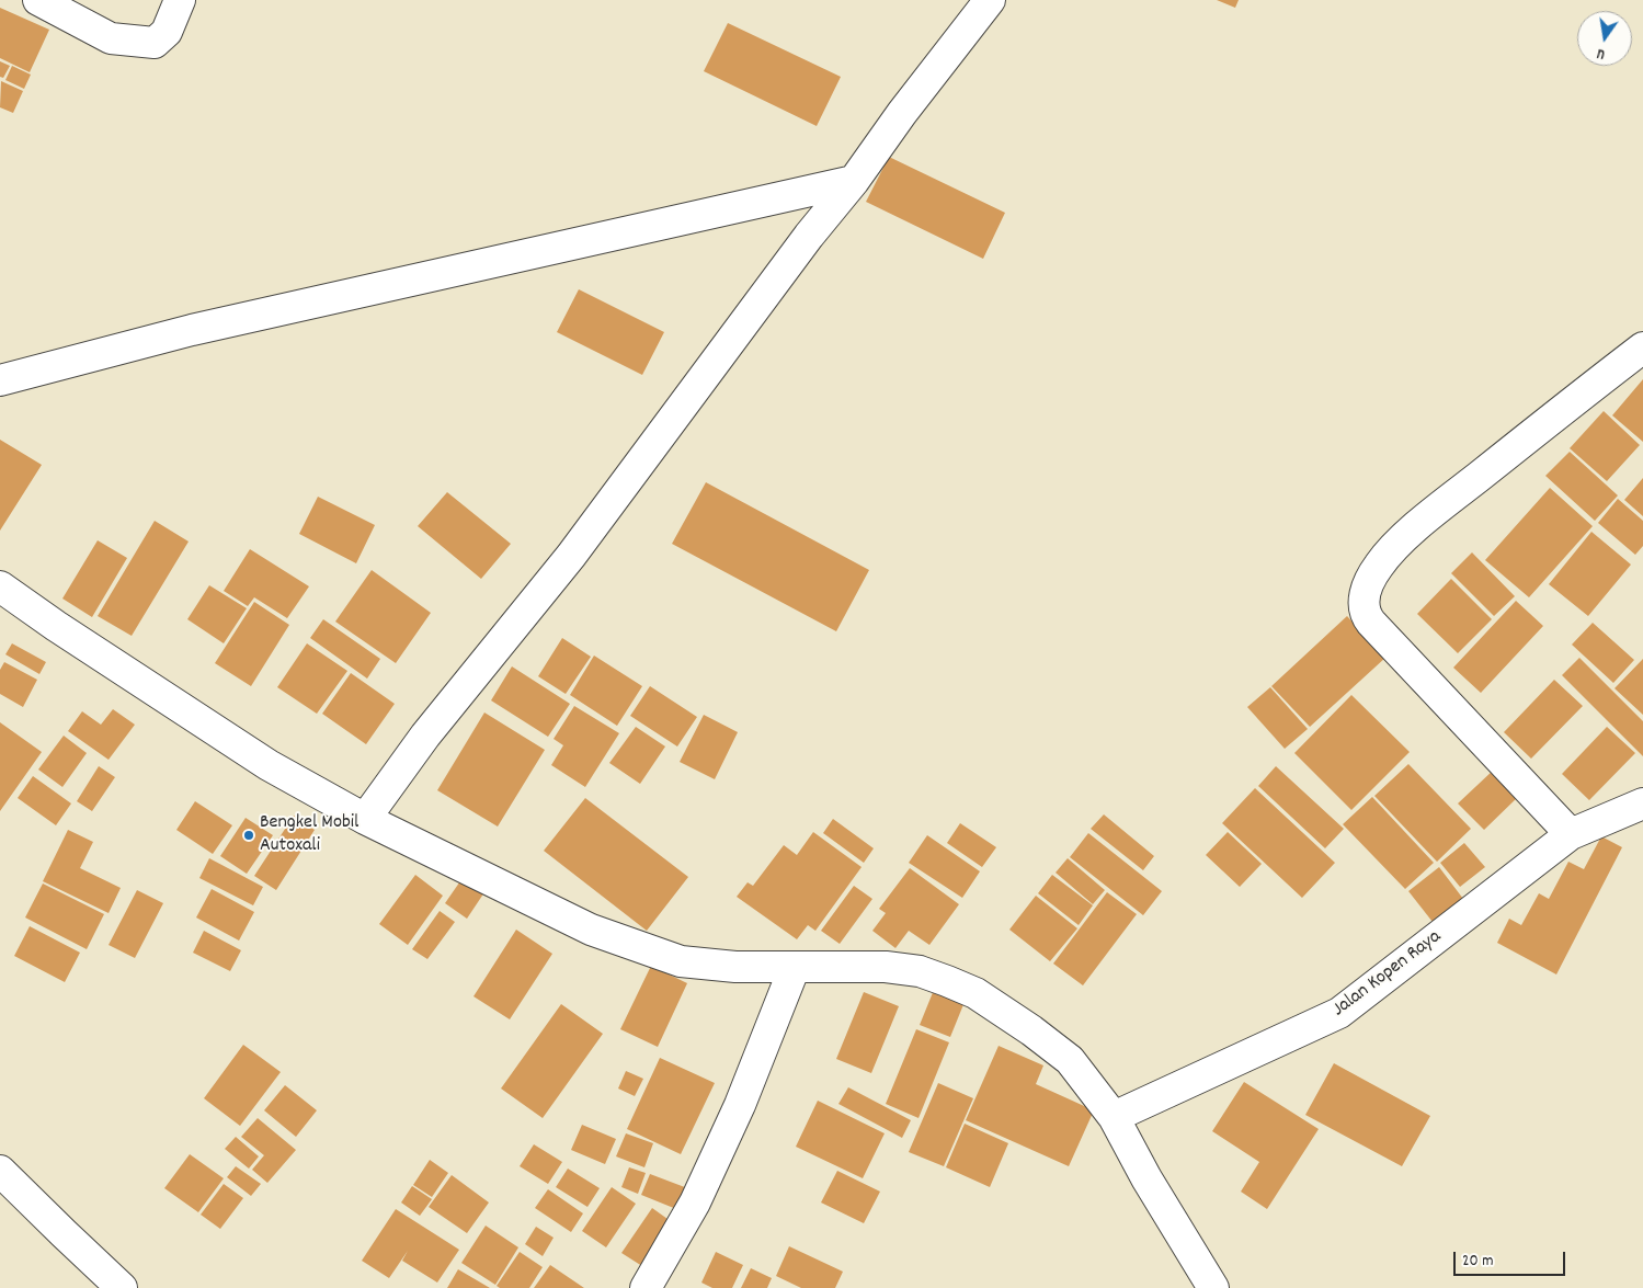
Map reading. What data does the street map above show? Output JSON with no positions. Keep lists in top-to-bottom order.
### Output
{
  "streets": {
    "street": ["Jalan Kopen Raya"]
  },
  "places": ["Bengkel Mobil Autoxali"],
  "scale_bar": "20 m",
  "north": "bottom"
}
